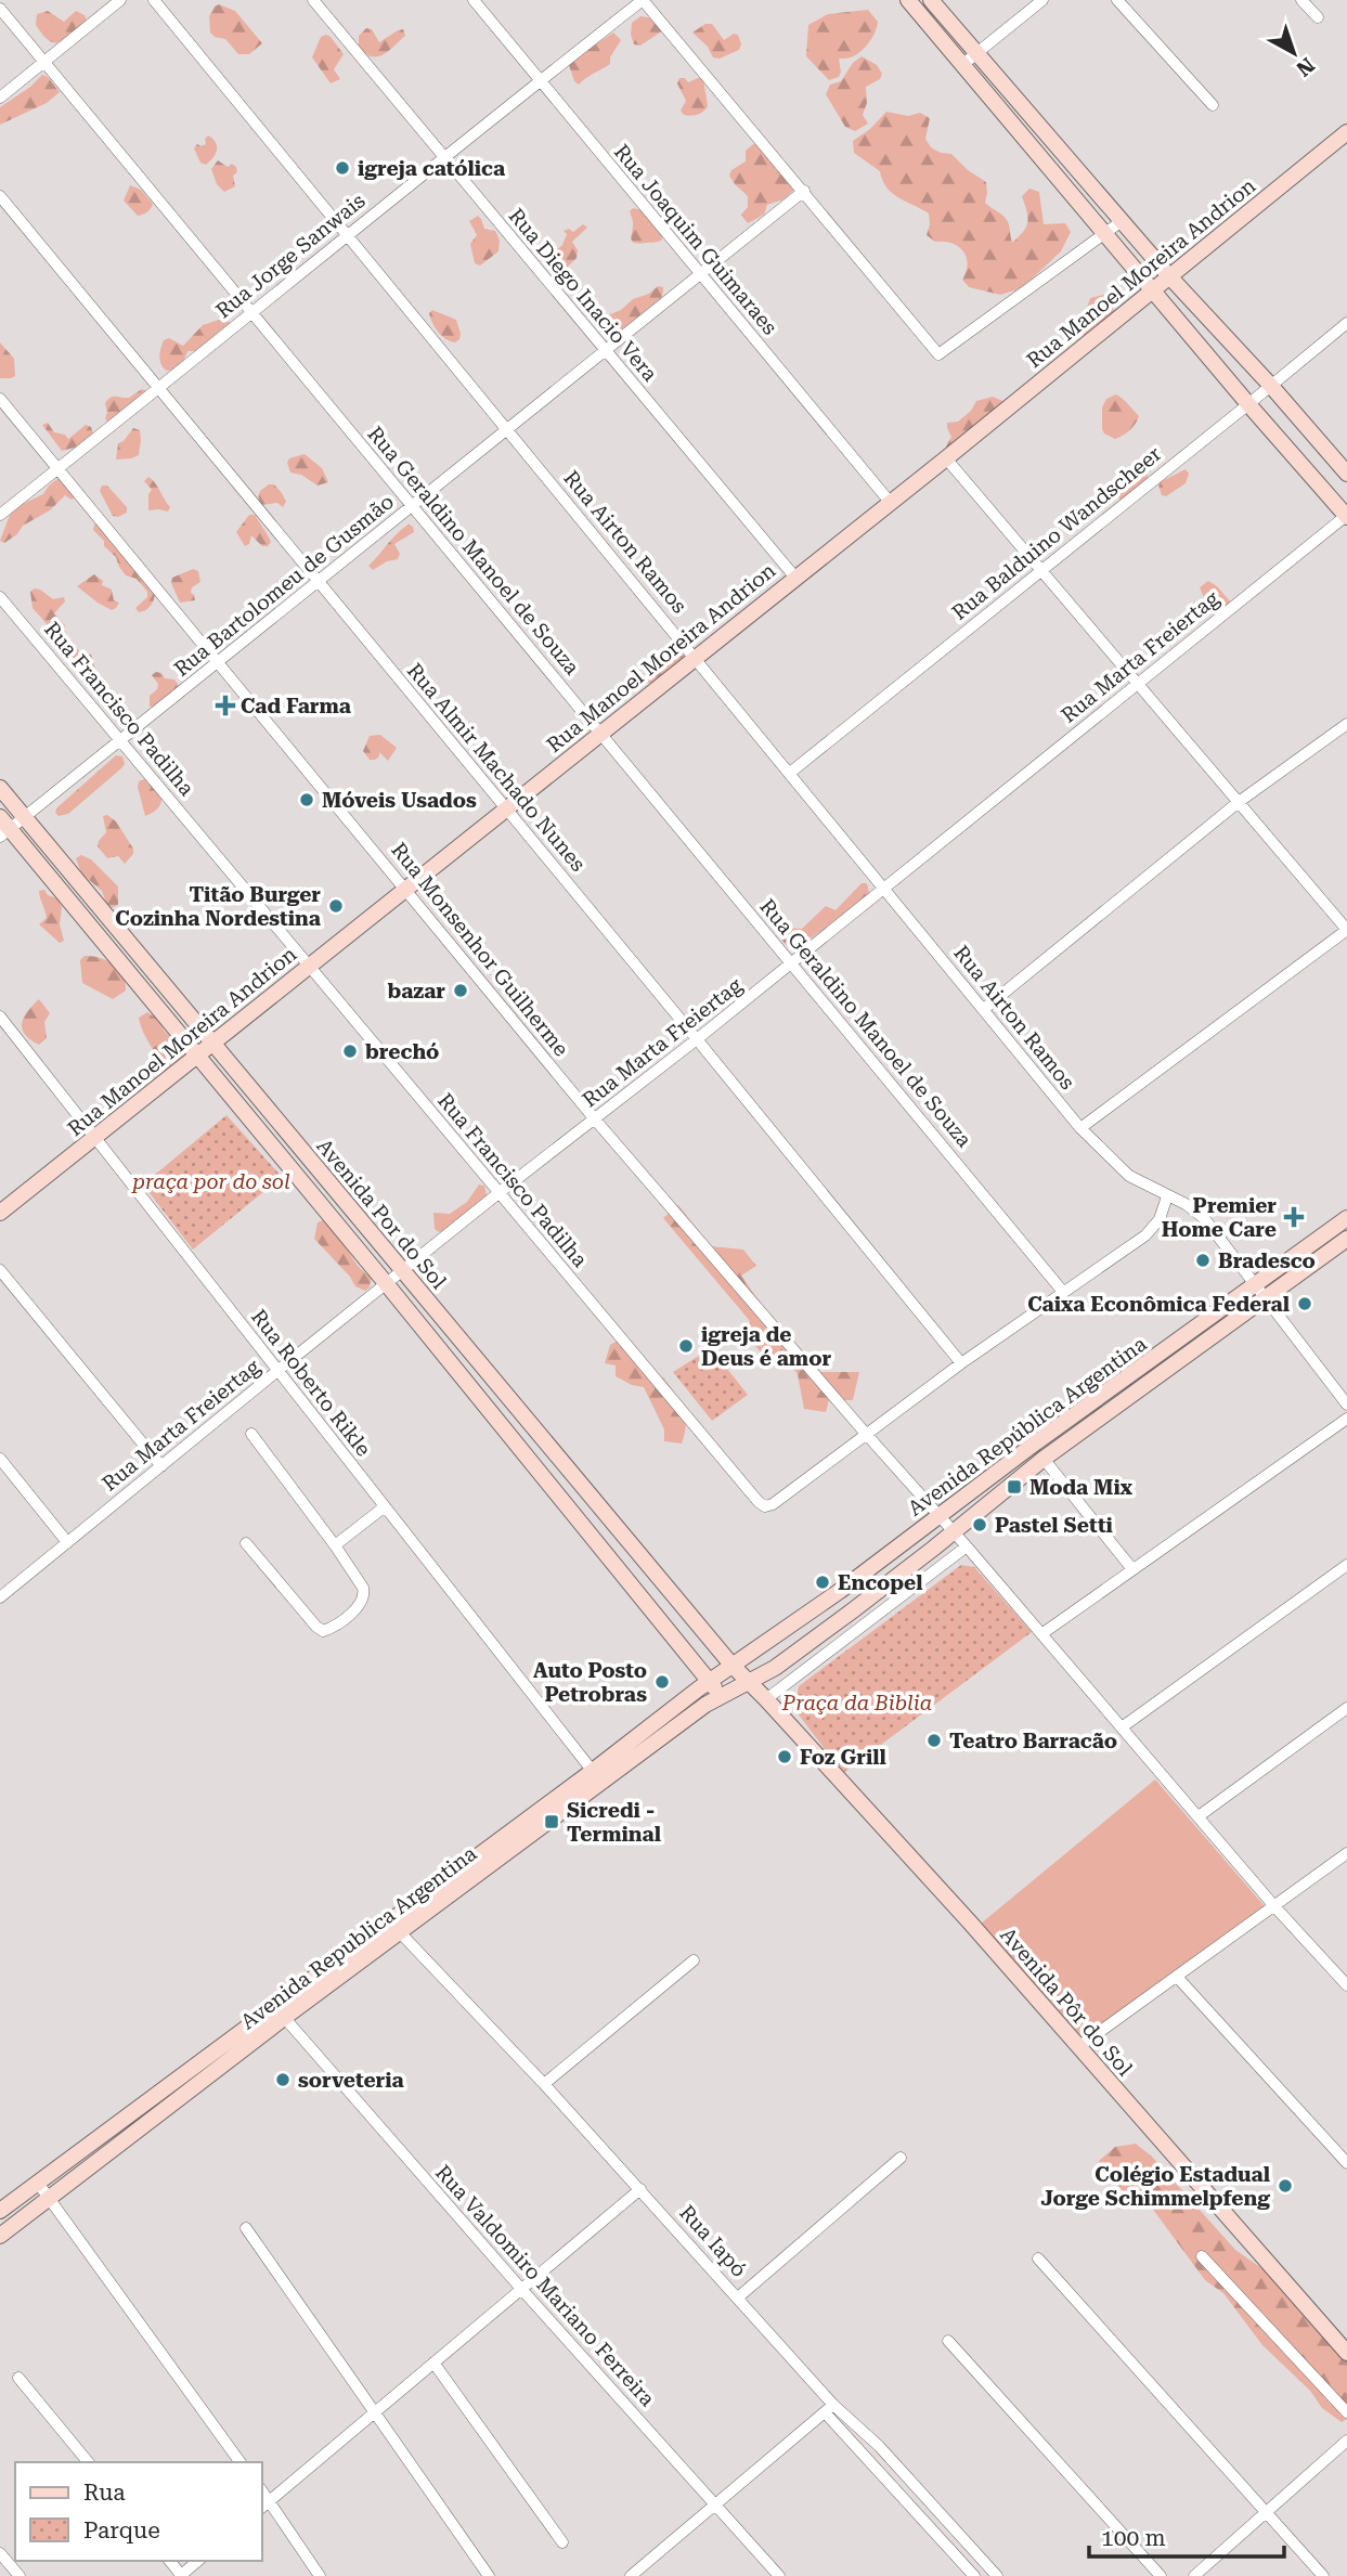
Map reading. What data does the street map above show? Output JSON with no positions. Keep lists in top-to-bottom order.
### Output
{
  "streets": {
    "street": [
      "Rua Joaquim Guimaraes",
      "Rua Jorge Sanwais",
      "Rua Manoel Moreira Andrion",
      "Rua Diego Inacio Vera",
      "Rua Balduino Wandscheer",
      "Rua Airton Ramos",
      "Rua Geraldino Manoel de Souza",
      "Rua Bartolomeu de Gusmão",
      "Rua Marta Freiertag",
      "Rua Francisco Padilha",
      "Rua Almir Machado Nunes",
      "Rua Monsenhor Guilherme",
      "Avenida Por do Sol",
      "Rua Roberto Rikle",
      "Avenida República Argentina",
      "Avenida Republica Argentina",
      "Avenida Pôr do Sol",
      "Rua Iapó",
      "Rua Valdomiro Mariano Ferreira"
    ]
  },
  "crossings": [
    ["Rua Joaquim Guimaraes", "Rua Jorge Sanwais"],
    ["Rua Joaquim Guimaraes", "Rua Manoel Moreira Andrion"],
    ["Rua Joaquim Guimaraes", "Rua Bartolomeu de Gusmão"],
    ["Rua Jorge Sanwais", "Rua Diego Inacio Vera"],
    ["Rua Jorge Sanwais", "Rua Airton Ramos"],
    ["Rua Jorge Sanwais", "Rua Geraldino Manoel de Souza"],
    ["Rua Jorge Sanwais", "Rua Almir Machado Nunes"],
    ["Rua Jorge Sanwais", "Rua Monsenhor Guilherme"],
    ["Rua Manoel Moreira Andrion", "Rua Diego Inacio Vera"],
    ["Rua Manoel Moreira Andrion", "Rua Airton Ramos"],
    ["Rua Manoel Moreira Andrion", "Rua Geraldino Manoel de Souza"],
    ["Rua Manoel Moreira Andrion", "Rua Francisco Padilha"],
    ["Rua Manoel Moreira Andrion", "Rua Almir Machado Nunes"],
    ["Rua Manoel Moreira Andrion", "Rua Monsenhor Guilherme"],
    ["Rua Manoel Moreira Andrion", "Avenida Por do Sol"],
    ["Rua Manoel Moreira Andrion", "Rua Roberto Rikle"],
    ["Rua Diego Inacio Vera", "Rua Bartolomeu de Gusmão"],
    ["Rua Balduino Wandscheer", "Rua Airton Ramos"],
    ["Rua Airton Ramos", "Rua Bartolomeu de Gusmão"],
    ["Rua Airton Ramos", "Rua Marta Freiertag"],
    ["Rua Airton Ramos", "Avenida República Argentina"],
    ["Rua Geraldino Manoel de Souza", "Rua Bartolomeu de Gusmão"],
    ["Rua Geraldino Manoel de Souza", "Rua Marta Freiertag"],
    ["Rua Bartolomeu de Gusmão", "Rua Francisco Padilha"],
    ["Rua Bartolomeu de Gusmão", "Rua Almir Machado Nunes"],
    ["Rua Bartolomeu de Gusmão", "Rua Monsenhor Guilherme"],
    ["Rua Bartolomeu de Gusmão", "Avenida Por do Sol"],
    ["Rua Marta Freiertag", "Rua Francisco Padilha"],
    ["Rua Marta Freiertag", "Rua Almir Machado Nunes"],
    ["Rua Marta Freiertag", "Rua Monsenhor Guilherme"],
    ["Rua Marta Freiertag", "Avenida Por do Sol"],
    ["Rua Marta Freiertag", "Rua Roberto Rikle"],
    ["Rua Francisco Padilha", "Rua Monsenhor Guilherme"],
    ["Rua Monsenhor Guilherme", "Avenida República Argentina"],
    ["Avenida Por do Sol", "Avenida República Argentina"],
    ["Avenida Por do Sol", "Avenida Republica Argentina"],
    ["Avenida Por do Sol", "Avenida Pôr do Sol"],
    ["Rua Roberto Rikle", "Avenida Republica Argentina"],
    ["Avenida República Argentina", "Avenida Republica Argentina"],
    ["Avenida República Argentina", "Avenida Pôr do Sol"],
    ["Avenida Republica Argentina", "Avenida Pôr do Sol"],
    ["Avenida Republica Argentina", "Rua Iapó"],
    ["Avenida Republica Argentina", "Rua Valdomiro Mariano Ferreira"]
  ],
  "parks": ["praça por do sol", "Praça da Biblia"],
  "places": {
    "other": [
      "igreja católica",
      "Móveis Usados",
      "Titão Burger Cozinha Nordestina",
      "bazar",
      "brechó",
      "Bradesco",
      "Caixa Econômica Federal",
      "igreja de Deus é amor",
      "Pastel Setti",
      "Encopel",
      "Auto Posto Petrobras",
      "Teatro Barracão",
      "Foz Grill",
      "sorveteria",
      "Colégio Estadual Jorge Schimmelpfeng"
    ],
    "health": ["Cad Farma", "Premier Home Care"],
    "transit": ["Moda Mix", "Sicredi - Terminal"]
  },
  "legend": ["Rua", "Parque"],
  "scale_bar": "100 m",
  "north": "bottom right"
}
